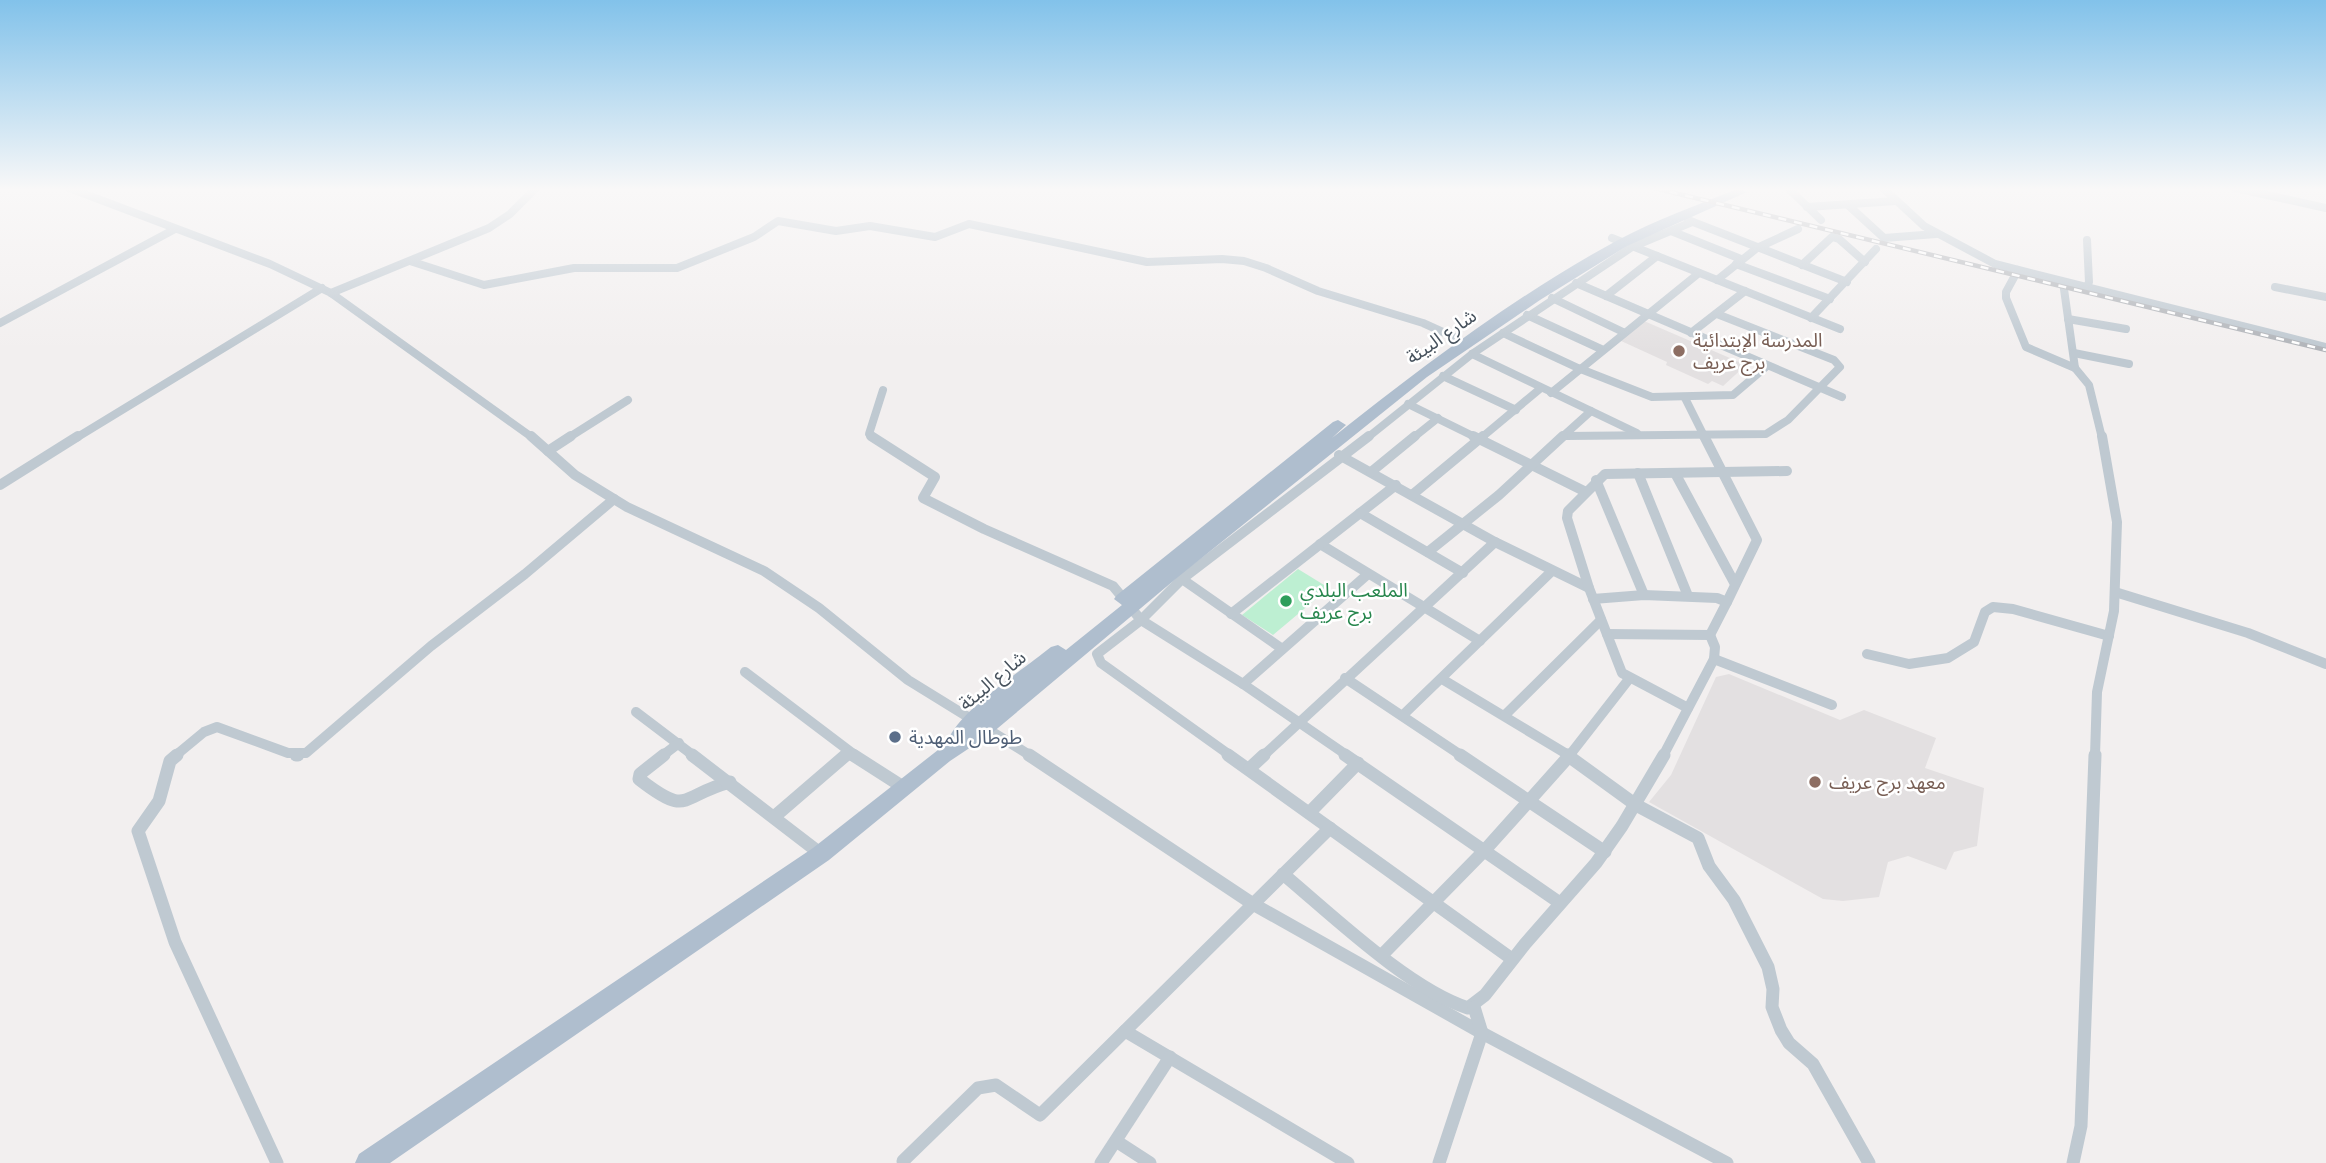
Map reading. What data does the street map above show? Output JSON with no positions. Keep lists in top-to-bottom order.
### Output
{
  "streets": {
    "main road": ["شارع البيئة"]
  },
  "places": [
    "المدرسة الإبتدائية برج عريف",
    "الملعب البلدي برج عريف",
    "طوطال المهدية",
    "معهد برج عريف"
  ]
}
